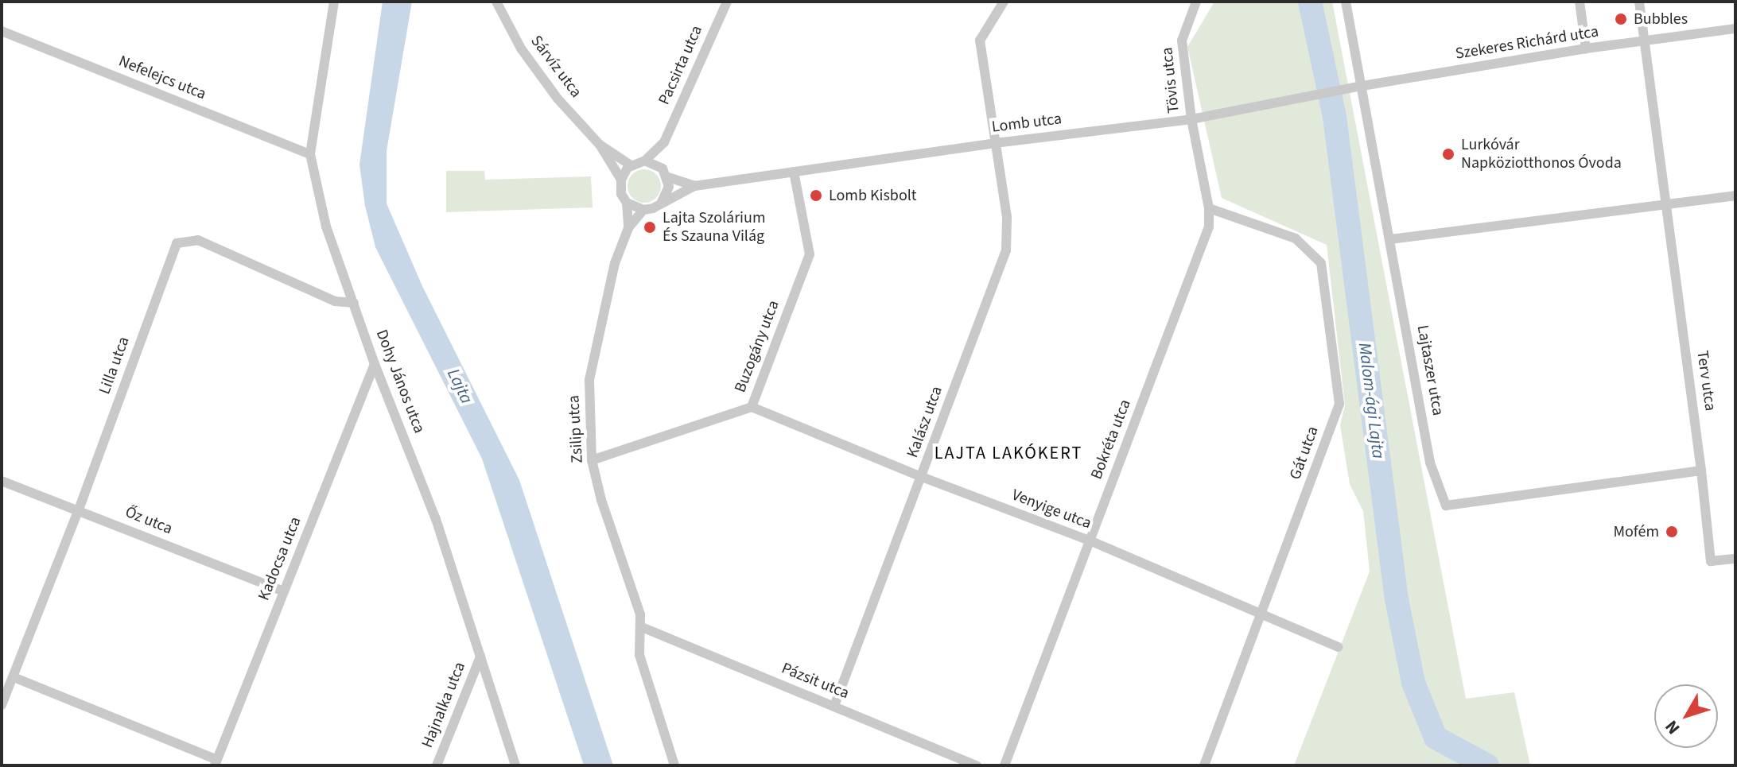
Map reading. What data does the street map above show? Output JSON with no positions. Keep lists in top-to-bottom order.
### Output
{
  "streets": {
    "street": [
      "Szekeres Richárd utca",
      "Pacsirta utca",
      "Sárvíz utca",
      "Nefelejcs utca",
      "Tövis utca",
      "Lomb utca",
      "Buzogány utca",
      "Lilla utca",
      "Lajtaszer utca",
      "Terv utca",
      "Dohy János utca",
      "Kalász utca",
      "Zsilip utca",
      "Bokréta utca",
      "Gát utca",
      "Venyige utca",
      "Őz utca",
      "Kadocsa utca",
      "Pázsit utca",
      "Hajnalka utca"
    ]
  },
  "crossings": [
    ["Szekeres Richárd utca", "Lomb utca"],
    ["Szekeres Richárd utca", "Lajtaszer utca"],
    ["Szekeres Richárd utca", "Terv utca"],
    ["Nefelejcs utca", "Dohy János utca"],
    ["Tövis utca", "Lomb utca"],
    ["Tövis utca", "Bokréta utca"],
    ["Lomb utca", "Buzogány utca"],
    ["Lomb utca", "Lajtaszer utca"],
    ["Lomb utca", "Kalász utca"],
    ["Lomb utca", "Bokréta utca"],
    ["Buzogány utca", "Zsilip utca"],
    ["Buzogány utca", "Venyige utca"],
    ["Lilla utca", "Dohy János utca"],
    ["Lilla utca", "Őz utca"],
    ["Lajtaszer utca", "Terv utca"],
    ["Dohy János utca", "Kadocsa utca"],
    ["Dohy János utca", "Hajnalka utca"],
    ["Kalász utca", "Venyige utca"],
    ["Kalász utca", "Pázsit utca"],
    ["Zsilip utca", "Pázsit utca"],
    ["Bokréta utca", "Gát utca"],
    ["Bokréta utca", "Venyige utca"],
    ["Gát utca", "Venyige utca"],
    ["Őz utca", "Kadocsa utca"]
  ],
  "districts": ["LAJTA LAKÓKERT"],
  "water": ["Lajta", "Malom-ági Lajta"],
  "places": [
    "Bubbles",
    "Lurkóvár Napköziotthonos Óvoda",
    "Lomb Kisbolt",
    "Lajta Szolárium És Szauna Világ",
    "Mofém"
  ],
  "north": "bottom left"
}
